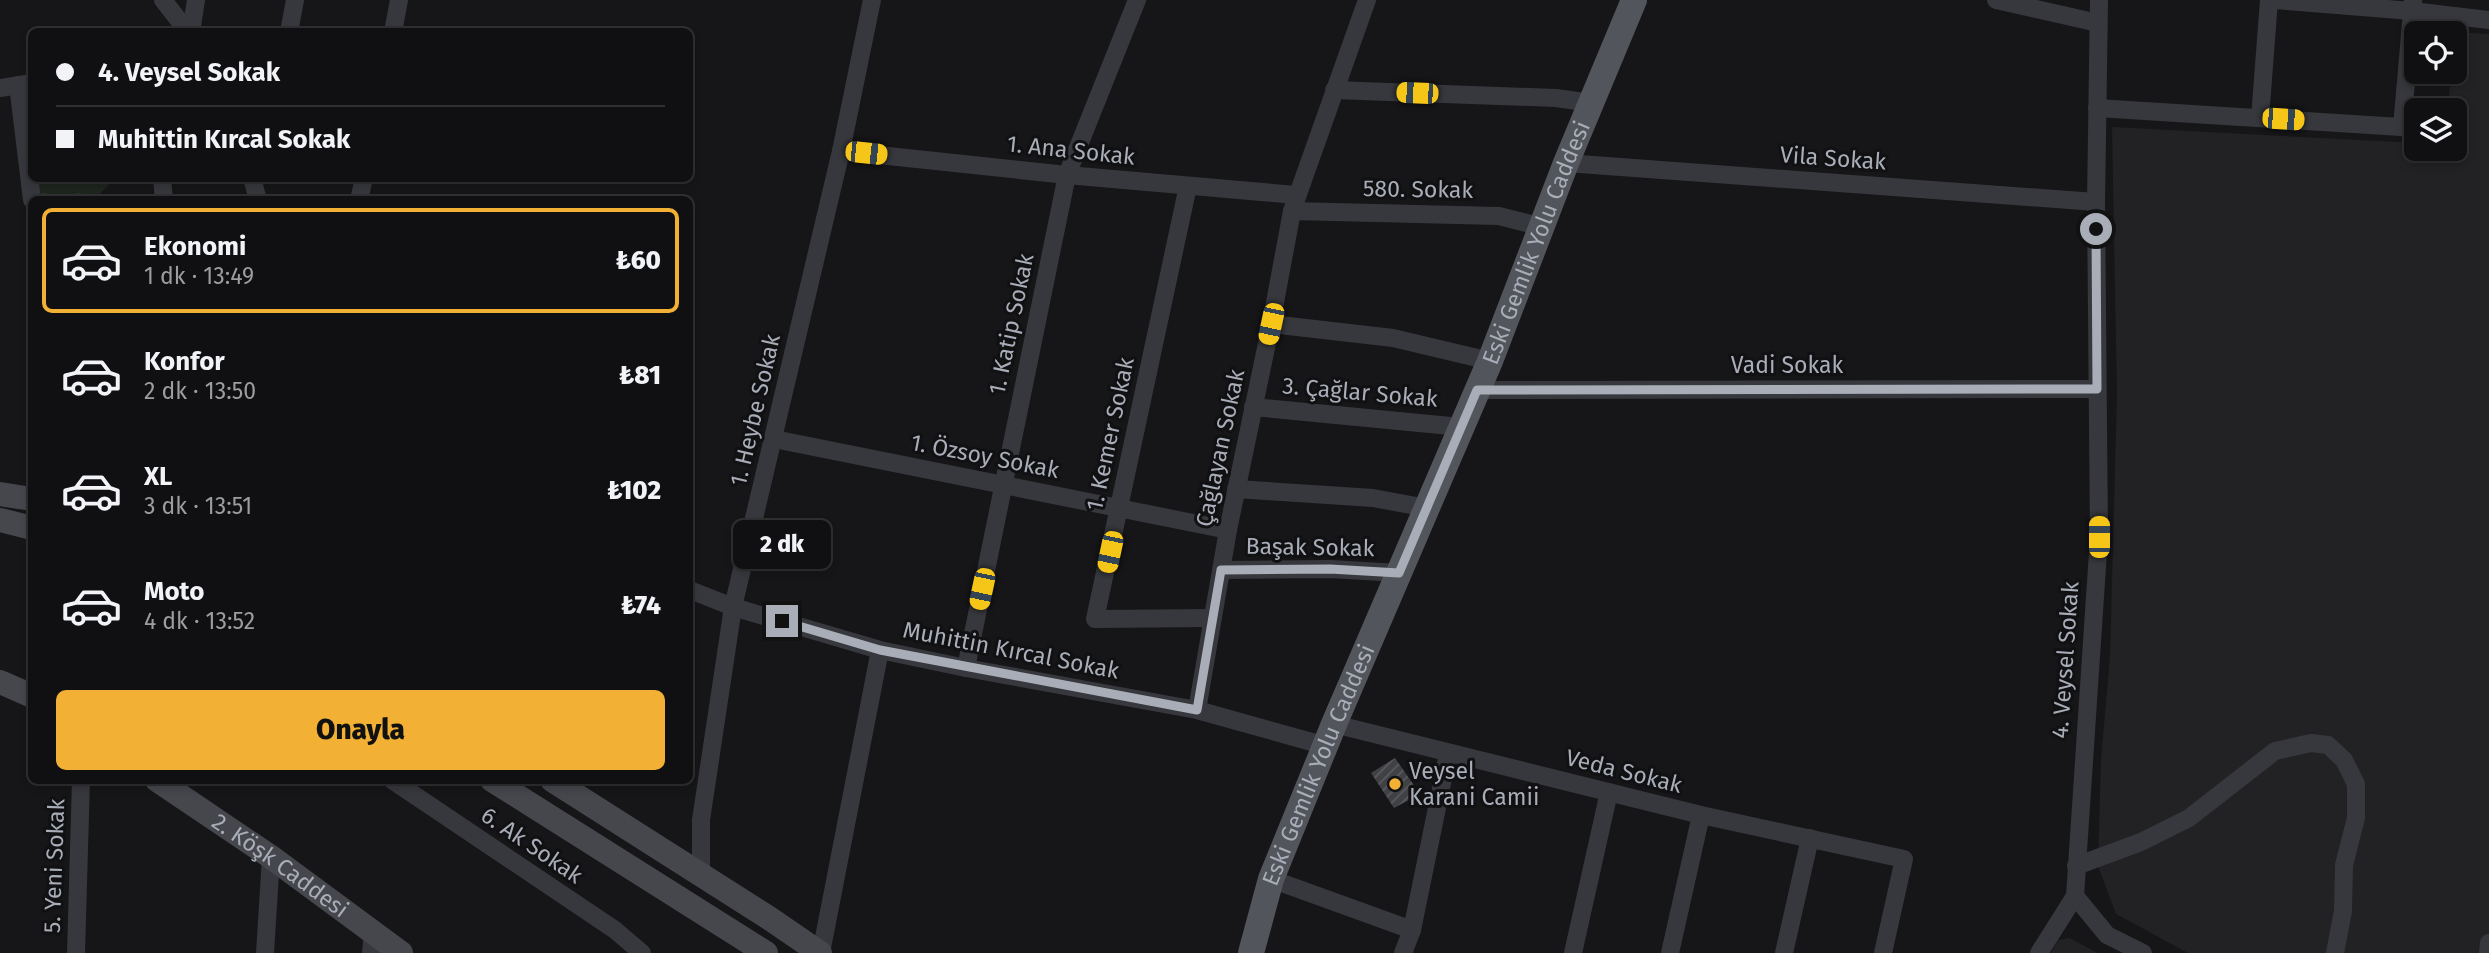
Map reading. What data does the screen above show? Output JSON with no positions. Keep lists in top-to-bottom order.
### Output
{
  "streets": {
    "main road": ["Eski Gemlik Yolu Caddesi", "2. Köşk Caddesi"],
    "street": [
      "1. Ana Sokak",
      "Vila Sokak",
      "580. Sokak",
      "1. Katip Sokak",
      "Vadi Sokak",
      "3. Çağlar Sokak",
      "1. Heybe Sokak",
      "1. Kemer Sokak",
      "Çağlayan Sokak",
      "1. Özsoy Sokak",
      "Başak Sokak",
      "Muhittin Kırcal Sokak",
      "4. Veysel Sokak",
      "Veda Sokak",
      "6. Ak Sokak",
      "5. Yeni Sokak"
    ]
  },
  "crossings": [
    ["1. Ana Sokak", "580. Sokak"],
    ["1. Ana Sokak", "1. Katip Sokak"],
    ["1. Ana Sokak", "1. Heybe Sokak"],
    ["1. Ana Sokak", "1. Kemer Sokak"],
    ["1. Ana Sokak", "Çağlayan Sokak"],
    ["Vila Sokak", "Eski Gemlik Yolu Caddesi"],
    ["Vila Sokak", "4. Veysel Sokak"],
    ["580. Sokak", "Eski Gemlik Yolu Caddesi"],
    ["580. Sokak", "Çağlayan Sokak"],
    ["Eski Gemlik Yolu Caddesi", "Vadi Sokak"],
    ["Eski Gemlik Yolu Caddesi", "3. Çağlar Sokak"],
    ["Eski Gemlik Yolu Caddesi", "Başak Sokak"],
    ["Eski Gemlik Yolu Caddesi", "Muhittin Kırcal Sokak"],
    ["Eski Gemlik Yolu Caddesi", "Veda Sokak"],
    ["1. Katip Sokak", "1. Özsoy Sokak"],
    ["1. Katip Sokak", "Muhittin Kırcal Sokak"],
    ["Vadi Sokak", "4. Veysel Sokak"],
    ["3. Çağlar Sokak", "Çağlayan Sokak"],
    ["1. Heybe Sokak", "1. Özsoy Sokak"],
    ["1. Heybe Sokak", "Muhittin Kırcal Sokak"],
    ["1. Kemer Sokak", "Çağlayan Sokak"],
    ["1. Kemer Sokak", "1. Özsoy Sokak"],
    ["Çağlayan Sokak", "1. Özsoy Sokak"],
    ["Çağlayan Sokak", "Başak Sokak"],
    ["Çağlayan Sokak", "Muhittin Kırcal Sokak"],
    ["Muhittin Kırcal Sokak", "Veda Sokak"]
  ],
  "places": ["Veysel Karani Camii"],
  "page": {
    "banner": ["4. Veysel Sokak", "Muhittin Kırcal Sokak"],
    "list": [
      {
        "name": "Ekonomi",
        "note": "1 dk · 13:49",
        "value": "₺60"
      },
      {
        "name": "Konfor",
        "note": "2 dk · 13:50",
        "value": "₺81"
      },
      {
        "name": "XL",
        "note": "3 dk · 13:51",
        "value": "₺102"
      },
      {
        "name": "Moto",
        "note": "4 dk · 13:52",
        "value": "₺74"
      }
    ],
    "bubble": "2 dk",
    "buttons": "Onayla"
  }
}
